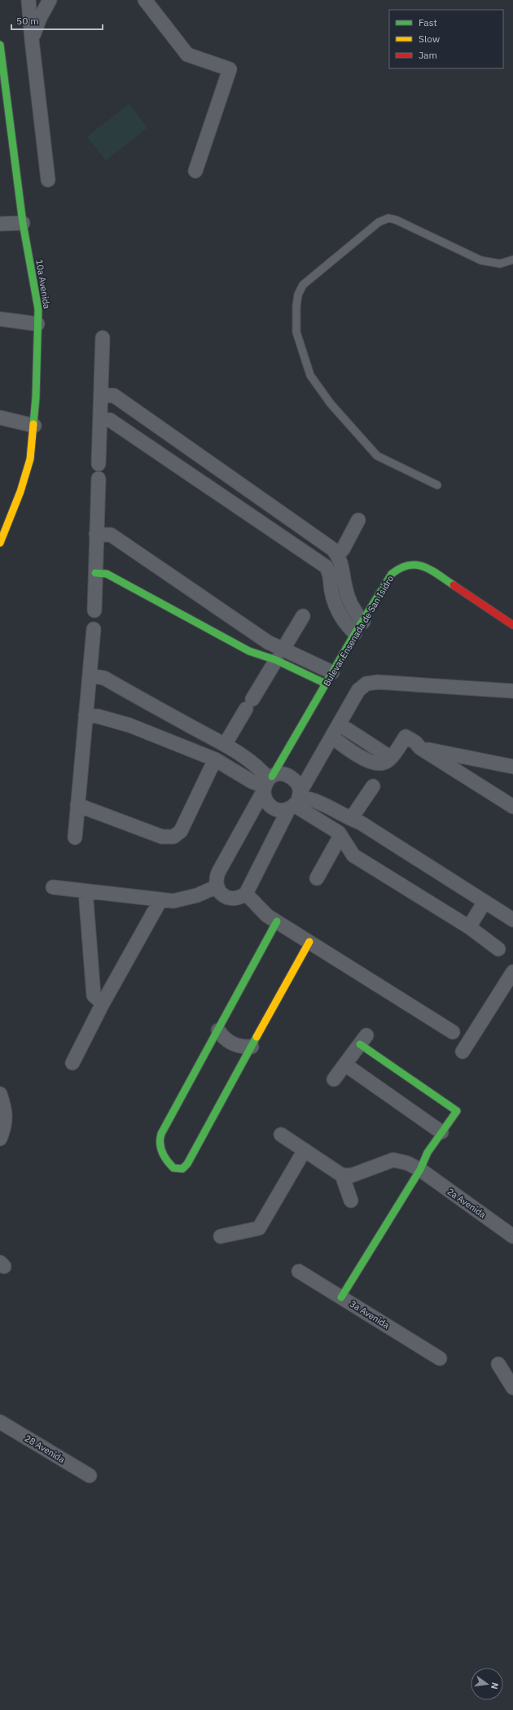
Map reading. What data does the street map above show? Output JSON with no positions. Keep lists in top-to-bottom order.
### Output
{
  "streets": {
    "street": [
      "10a Avenida",
      "Bulevar Ensenada de San Isidro",
      "2a Avenida",
      "3a Avenida",
      "28 Avenida"
    ]
  },
  "legend": ["Fast", "Slow", "Jam"],
  "scale_bar": "50 m",
  "north": "right"
}
